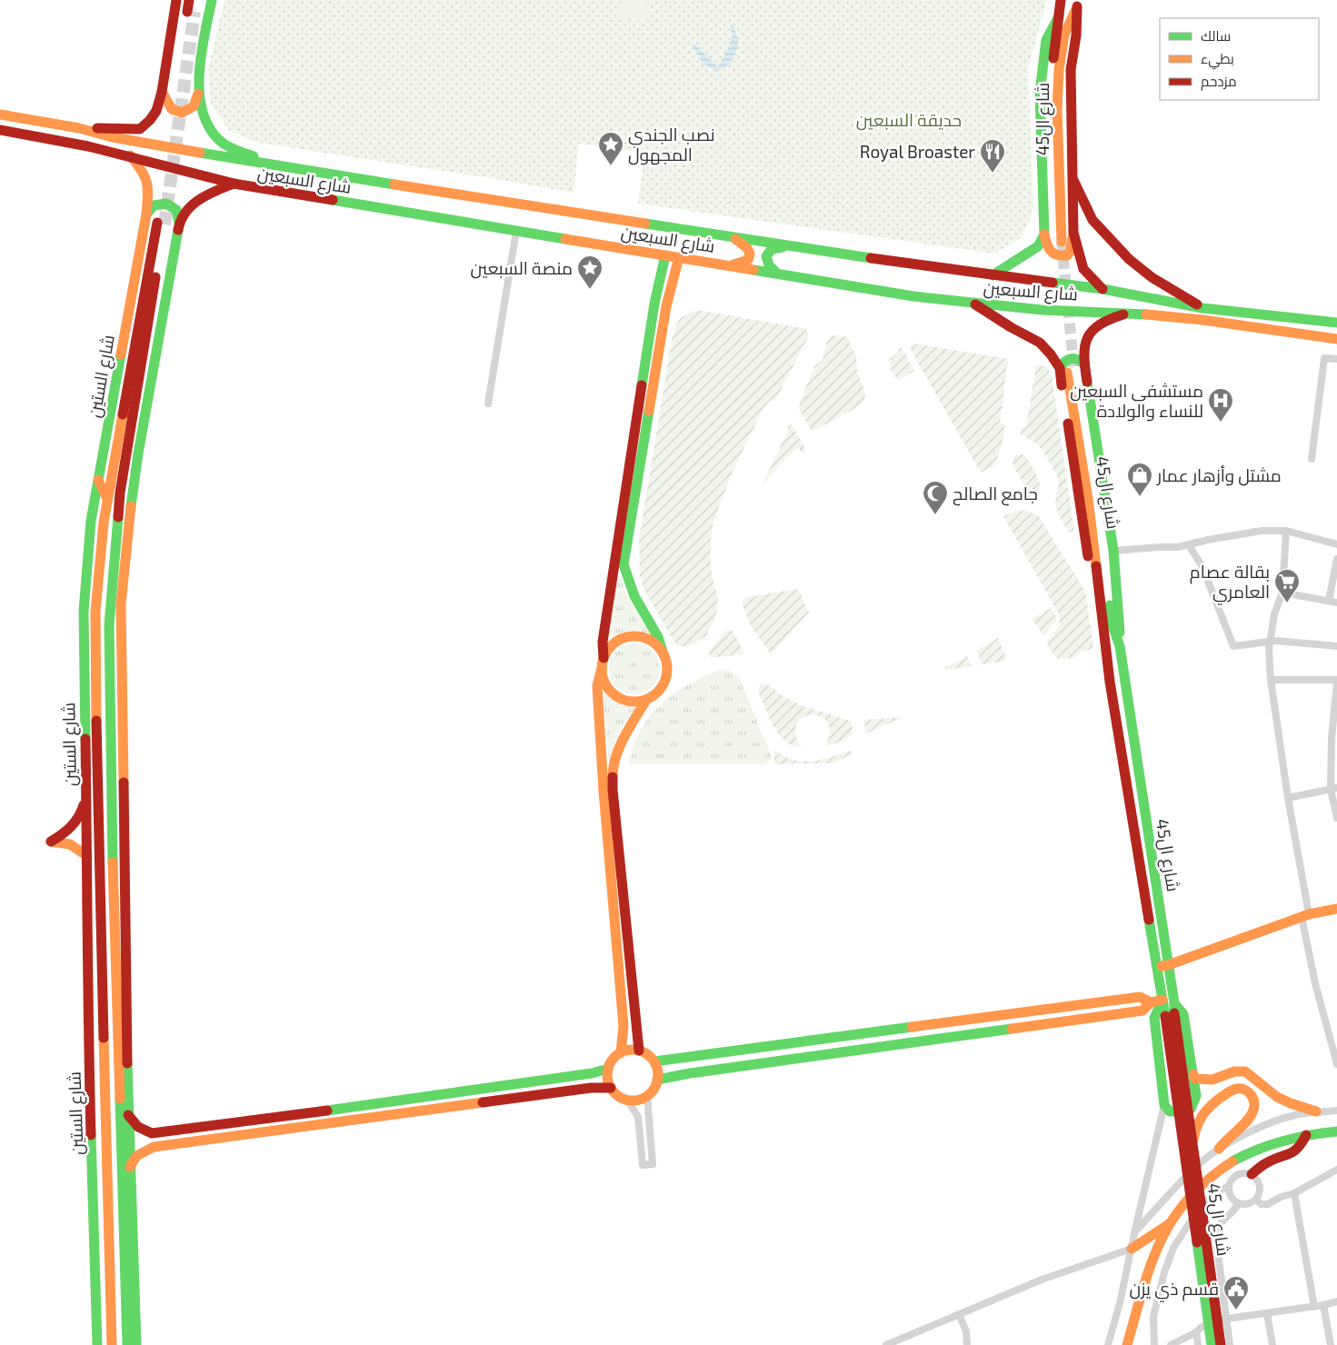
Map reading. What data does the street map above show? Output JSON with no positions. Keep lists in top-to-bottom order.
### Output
{
  "streets": {
    "main road": ["شارع ال45", "شارع السبعين", "شارع الستين"]
  },
  "crossings": [
    ["شارع السبعين", "شارع الستين"]
  ],
  "parks": ["حديقة السبعين"],
  "places": {
    "place": ["نصب الجندي المجهول", "منصة السبعين"],
    "restaurant": ["Royal Broaster"],
    "hospital": ["مستشفى السبعين للنساء والولادة"],
    "shop": ["مشتل وأزهار عمار"],
    "mosque": ["جامع الصالح"],
    "supermarket": ["بقالة عصام العامري"],
    "public building": ["قسم ذي يزن"]
  },
  "legend": ["سالك", "بطيء", "مزدحم"]
}
